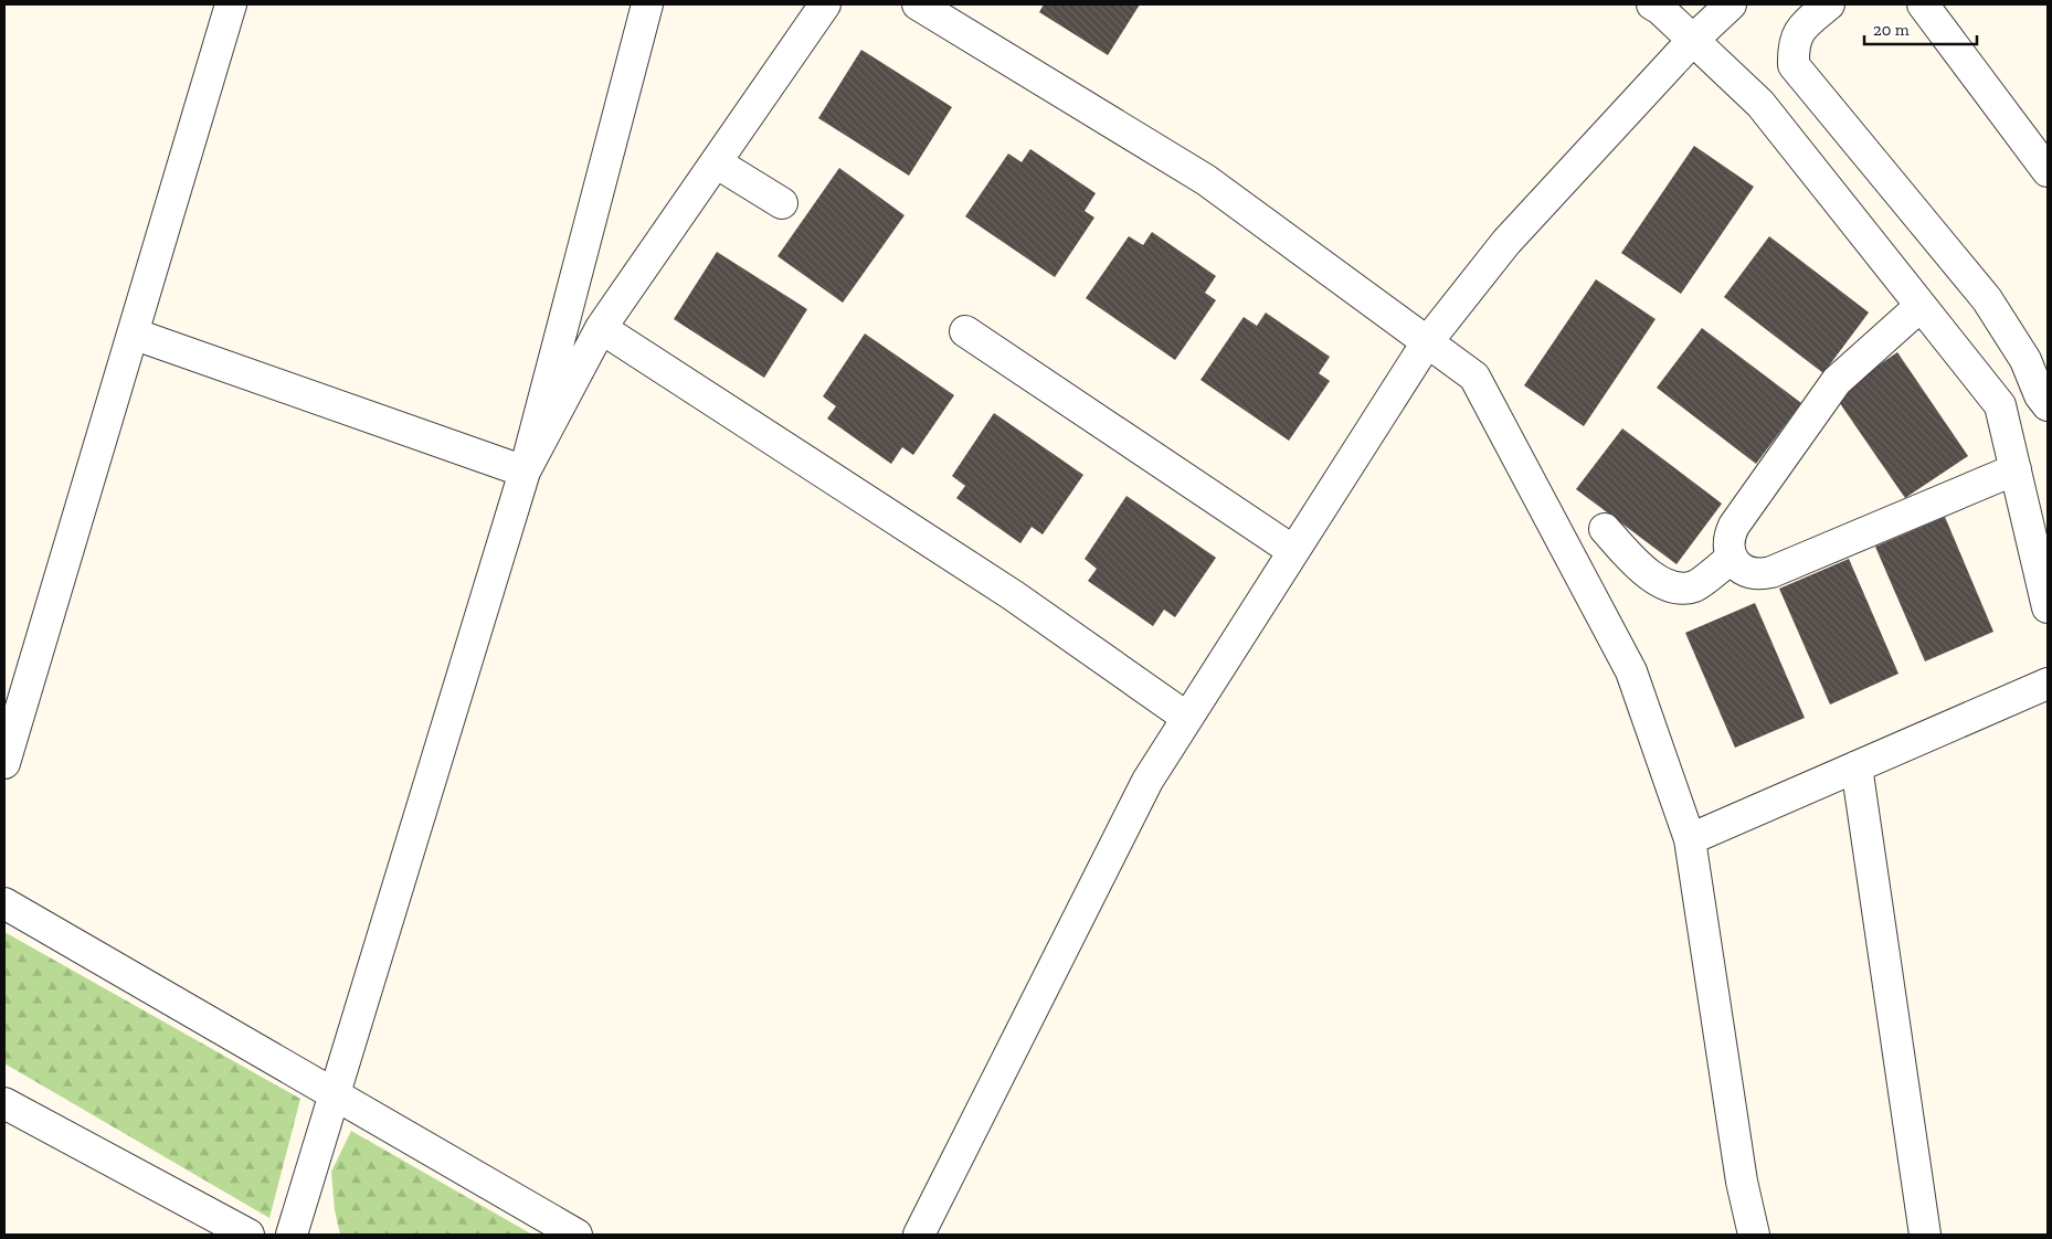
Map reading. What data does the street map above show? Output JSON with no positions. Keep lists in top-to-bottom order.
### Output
{
  "scale_bar": "20 m"
}
